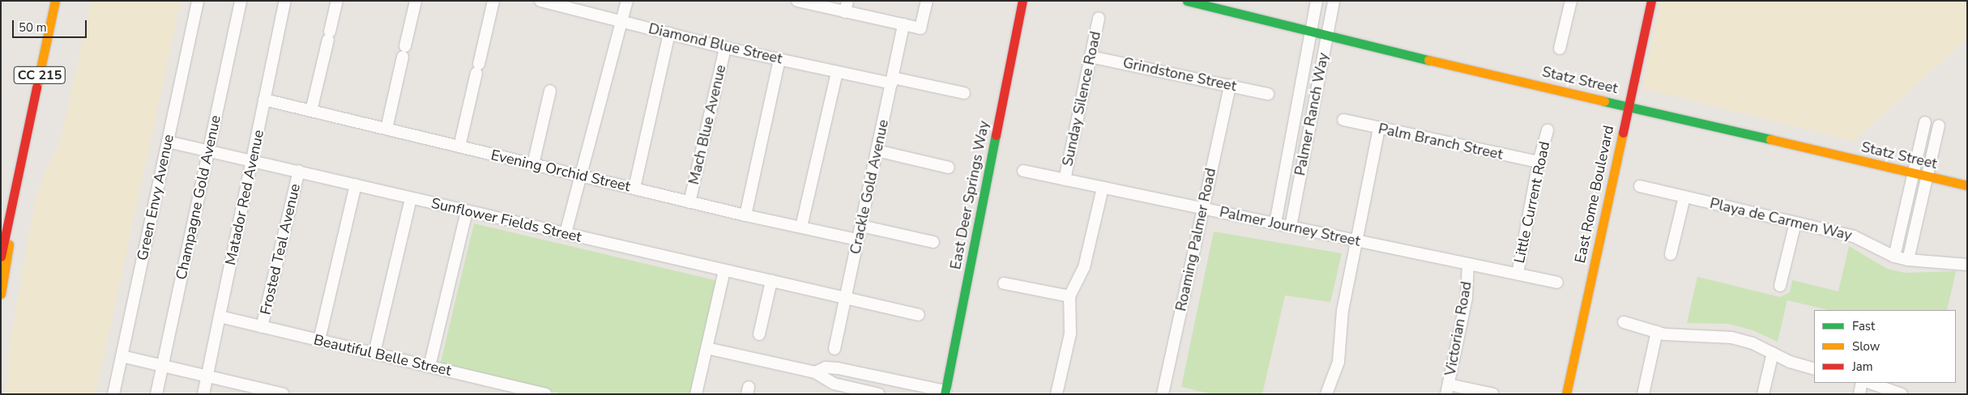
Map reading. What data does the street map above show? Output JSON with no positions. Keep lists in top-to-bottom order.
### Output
{
  "streets": {
    "main road": [
      "CC 215",
      "Statz Street",
      "East Rome Boulevard",
      "East Deer Springs Way"
    ],
    "street": [
      "Diamond Blue Street",
      "Grindstone Street",
      "Sunday Silence Road",
      "Palmer Ranch Way",
      "Mach Blue Avenue",
      "Palm Branch Street",
      "Evening Orchid Street",
      "Crackle Gold Avenue",
      "Green Envy Avenue",
      "Champagne Gold Avenue",
      "Matador Red Avenue",
      "Little Current Road",
      "Playa de Carmen Way",
      "Sunflower Fields Street",
      "Palmer Journey Street",
      "Roaming Palmer Road",
      "Frosted Teal Avenue",
      "Victorian Road",
      "Beautiful Belle Street"
    ]
  },
  "crossings": [
    ["Diamond Blue Street", "Mach Blue Avenue"],
    ["Diamond Blue Street", "Crackle Gold Avenue"],
    ["Grindstone Street", "Sunday Silence Road"],
    ["Grindstone Street", "Roaming Palmer Road"],
    ["Statz Street", "Palmer Ranch Way"],
    ["Statz Street", "East Rome Boulevard"],
    ["Sunday Silence Road", "Palmer Journey Street"],
    ["Palmer Ranch Way", "Palmer Journey Street"],
    ["Mach Blue Avenue", "Evening Orchid Street"],
    ["Palm Branch Street", "Little Current Road"],
    ["Evening Orchid Street", "Crackle Gold Avenue"],
    ["Evening Orchid Street", "Matador Red Avenue"],
    ["Crackle Gold Avenue", "Sunflower Fields Street"],
    ["Green Envy Avenue", "Sunflower Fields Street"],
    ["Champagne Gold Avenue", "Sunflower Fields Street"],
    ["Matador Red Avenue", "Sunflower Fields Street"],
    ["Matador Red Avenue", "Beautiful Belle Street"],
    ["Little Current Road", "Palmer Journey Street"],
    ["Sunflower Fields Street", "Frosted Teal Avenue"],
    ["Palmer Journey Street", "Roaming Palmer Road"],
    ["Palmer Journey Street", "Victorian Road"],
    ["Frosted Teal Avenue", "Beautiful Belle Street"]
  ],
  "legend": ["Fast", "Slow", "Jam"],
  "scale_bar": "50 m"
}
